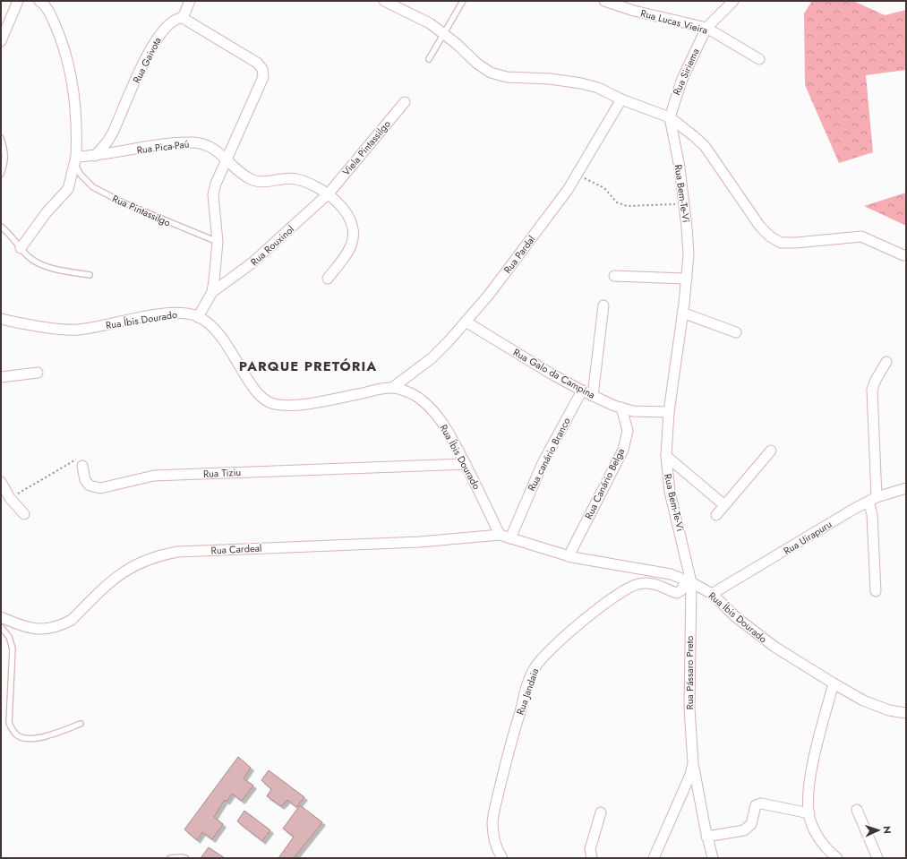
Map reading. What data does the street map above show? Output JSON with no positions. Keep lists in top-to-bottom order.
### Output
{
  "streets": {
    "street": [
      "Rua Lucas Vieira",
      "Rua Gaivota",
      "Rua Siriema",
      "Rua Pica-Paú",
      "Viela Pintassilgo",
      "Rua Bem-Te-Vi",
      "Rua Rouxinol",
      "Rua Pardal",
      "Rua Íbis Dourado",
      "Rua Galo da Campina",
      "Rua canário Branco",
      "Rua Tiziu",
      "Rua Canário Belga",
      "Rua Uirapuru",
      "Rua Cardeal",
      "Rua Pássaro Preto",
      "Rua Jandaia"
    ],
    "lane": ["Rua Pintassilgo"]
  },
  "crossings": [
    ["Rua Lucas Vieira", "Rua Siriema"],
    ["Rua Gaivota", "Rua Pica-Paú"],
    ["Rua Siriema", "Rua Bem-Te-Vi"],
    ["Rua Pica-Paú", "Viela Pintassilgo"],
    ["Rua Pica-Paú", "Rua Pintassilgo"],
    ["Rua Pica-Paú", "Rua Rouxinol"],
    ["Viela Pintassilgo", "Rua Rouxinol"],
    ["Rua Bem-Te-Vi", "Rua Íbis Dourado"],
    ["Rua Bem-Te-Vi", "Rua Galo da Campina"],
    ["Rua Bem-Te-Vi", "Rua Pássaro Preto"],
    ["Rua Bem-Te-Vi", "Rua Jandaia"],
    ["Rua Pardal", "Rua Íbis Dourado"],
    ["Rua Pardal", "Rua Galo da Campina"],
    ["Rua Íbis Dourado", "Rua canário Branco"],
    ["Rua Íbis Dourado", "Rua Tiziu"],
    ["Rua Íbis Dourado", "Rua Canário Belga"],
    ["Rua Íbis Dourado", "Rua Uirapuru"],
    ["Rua Íbis Dourado", "Rua Cardeal"],
    ["Rua Íbis Dourado", "Rua Pássaro Preto"],
    ["Rua Íbis Dourado", "Rua Jandaia"],
    ["Rua Galo da Campina", "Rua canário Branco"],
    ["Rua Galo da Campina", "Rua Canário Belga"],
    ["Rua Pássaro Preto", "Rua Jandaia"]
  ],
  "districts": ["PARQUE PRETÓRIA"],
  "north": "right"
}
